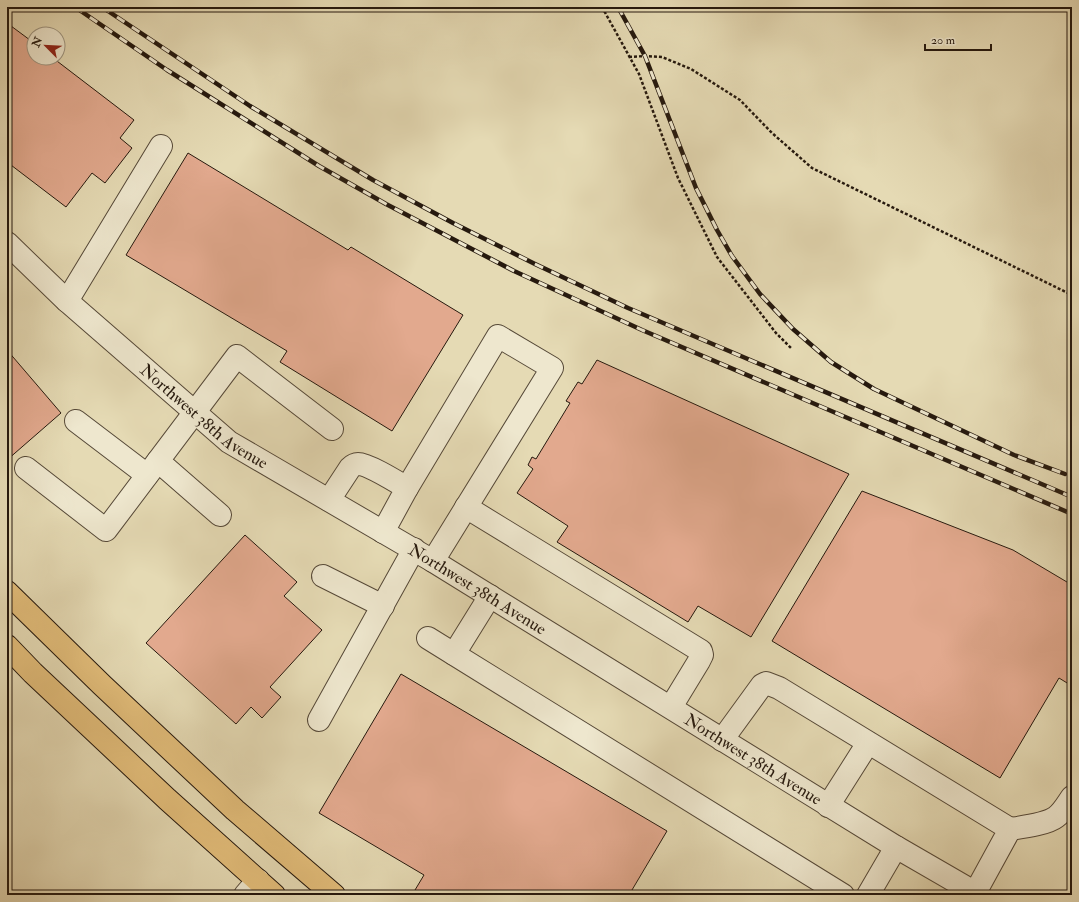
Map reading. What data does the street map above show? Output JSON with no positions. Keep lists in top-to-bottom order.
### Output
{
  "streets": {
    "street": ["Northwest 38th Avenue"]
  },
  "scale_bar": "20 m",
  "north": "top left"
}
